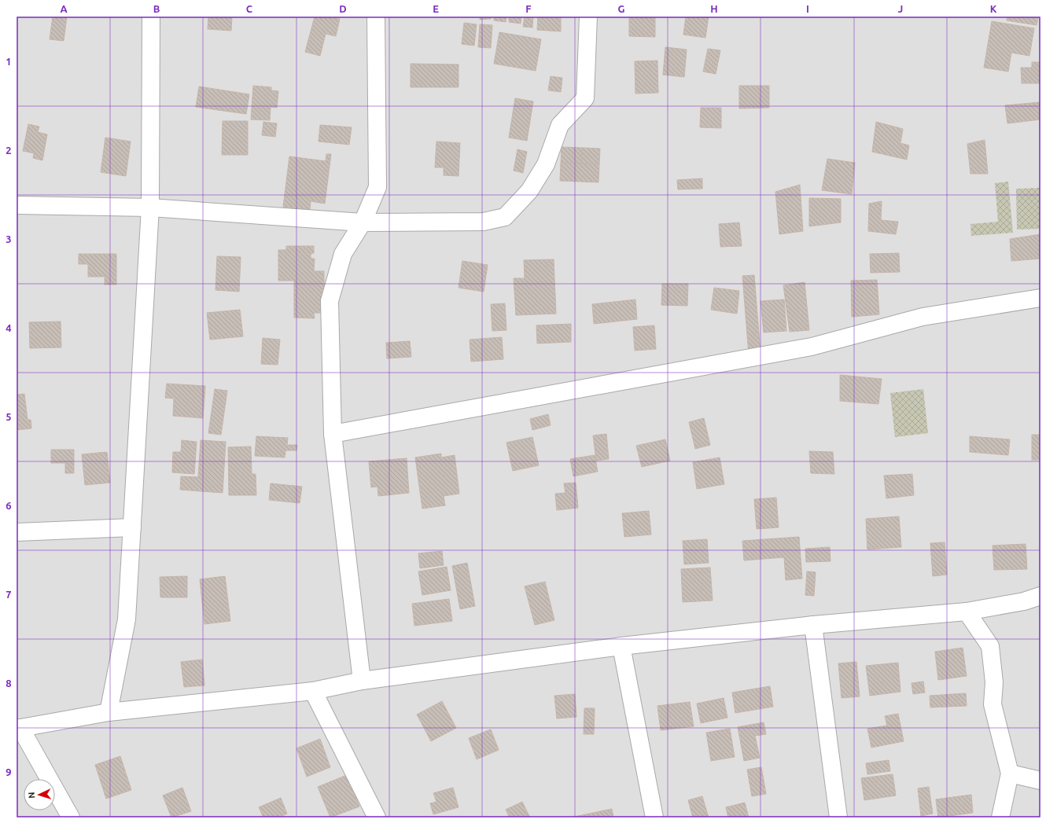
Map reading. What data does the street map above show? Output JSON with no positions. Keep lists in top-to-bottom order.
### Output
{
  "north": "left",
  "grid": {
    "columns": [
      "A",
      "B",
      "C",
      "D",
      "E",
      "F",
      "G",
      "H",
      "I",
      "J",
      "K"
    ],
    "rows": [
      "1",
      "2",
      "3",
      "4",
      "5",
      "6",
      "7",
      "8",
      "9"
    ]
  }
}
